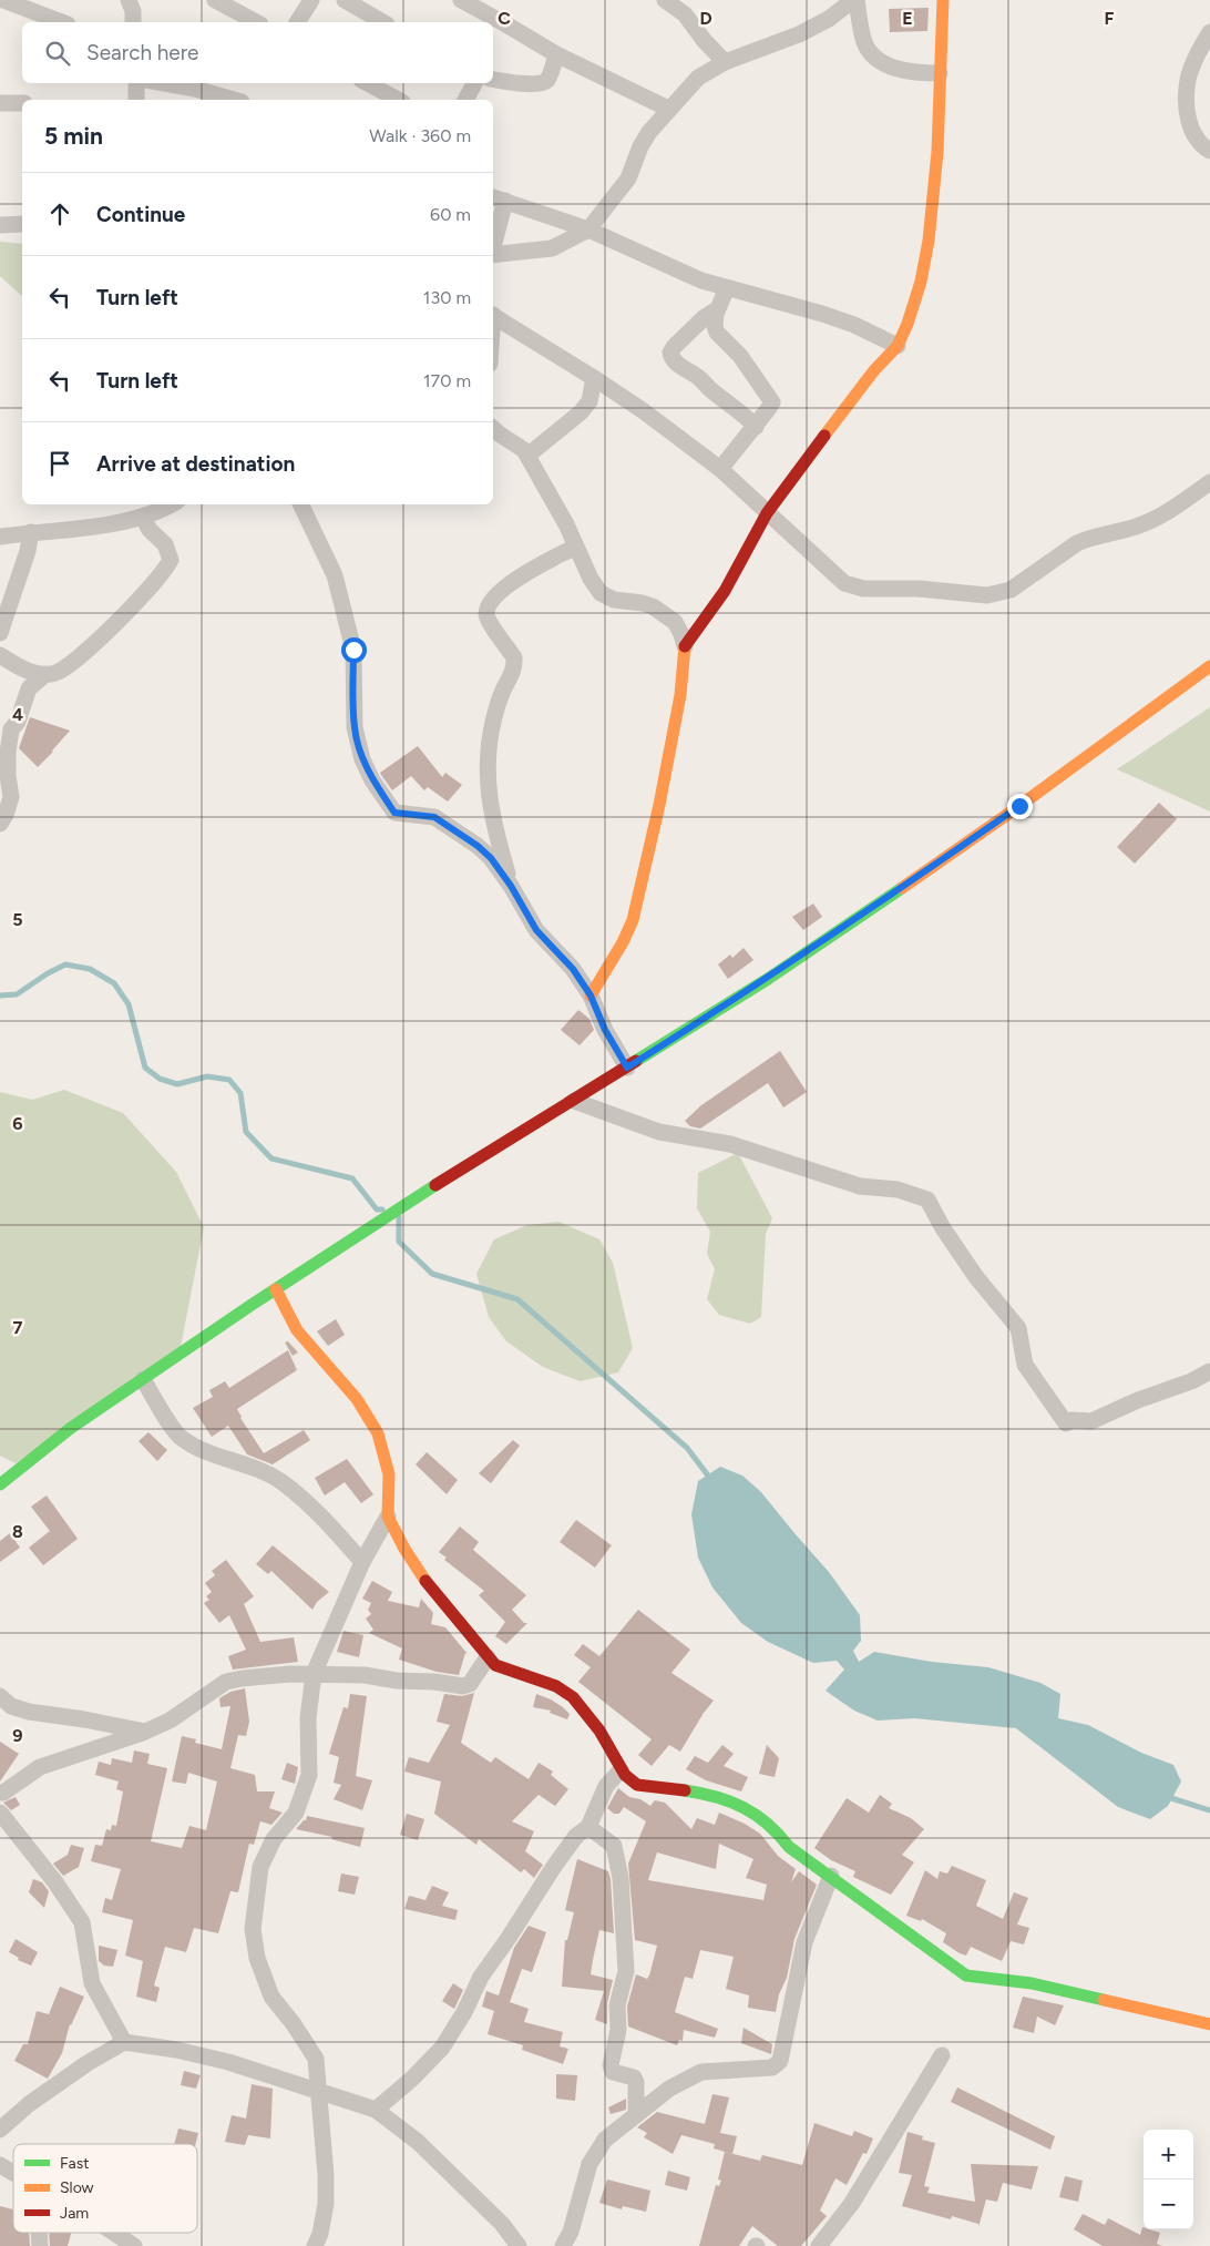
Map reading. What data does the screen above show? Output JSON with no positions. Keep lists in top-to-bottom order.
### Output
{
  "legend": ["Fast", "Slow", "Jam"],
  "page": {
    "search": "Search here",
    "heading": ["5 min", "Walk · 360 m"],
    "list": [
      ["Continue", "60 m"],
      ["Turn left", "130 m"],
      ["Turn left", "170 m"],
      "Arrive at destination"
    ],
    "map_buttons": ["+", "−"]
  },
  "grid": {
    "columns": [
      "C",
      "D",
      "E",
      "F"
    ],
    "rows": [
      "4",
      "5",
      "6",
      "7",
      "8",
      "9"
    ]
  }
}
